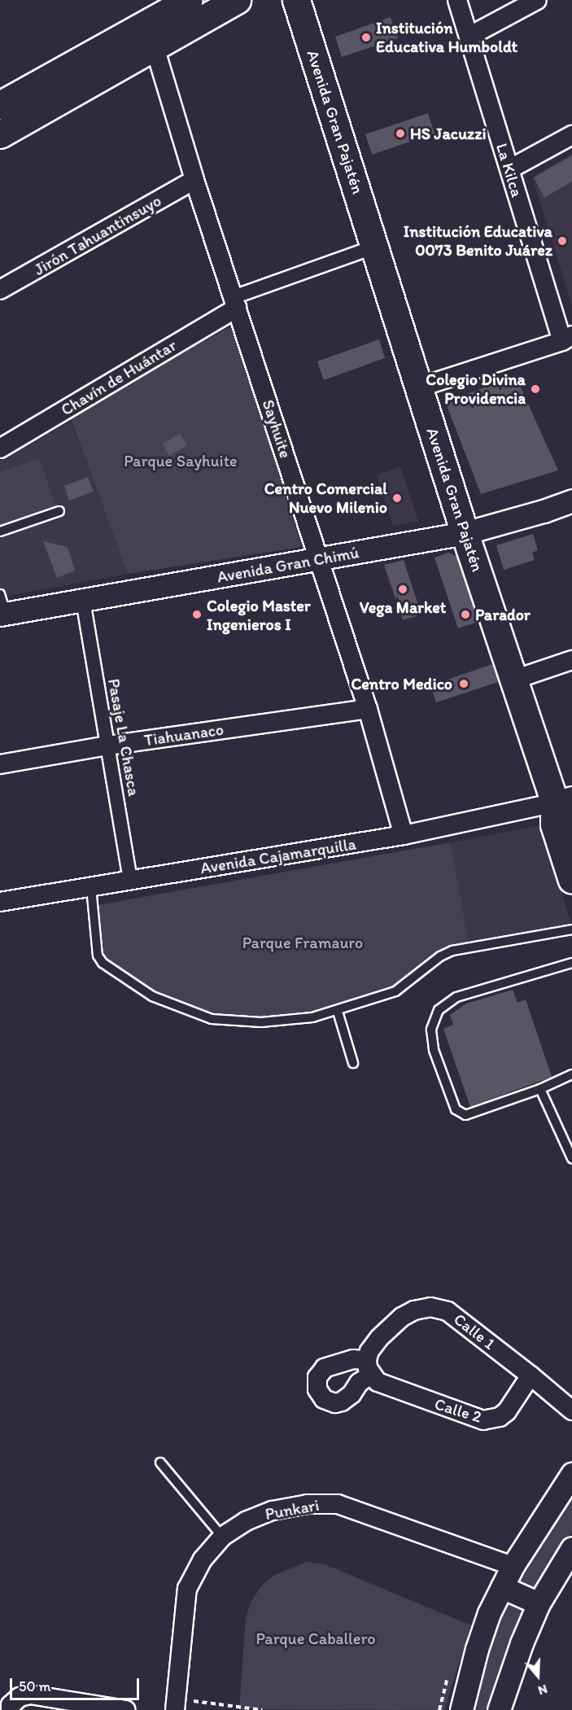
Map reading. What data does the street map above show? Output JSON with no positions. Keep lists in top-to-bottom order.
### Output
{
  "streets": {
    "main road": ["Avenida Gran Pajatén"],
    "street": [
      "La Kilca",
      "Jirón Tahuantinsuyo",
      "Chavín de Huántar",
      "Sayhuite",
      "Avenida Gran Chimú",
      "Tiahuanaco",
      "Pasaje La Chasca",
      "Avenida Cajamarquilla",
      "Calle 1",
      "Calle 2",
      "Punkari"
    ]
  },
  "crossings": [
    ["Avenida Gran Pajatén", "Avenida Gran Chimú"],
    ["Avenida Gran Pajatén", "Avenida Cajamarquilla"],
    ["Jirón Tahuantinsuyo", "Sayhuite"],
    ["Chavín de Huántar", "Sayhuite"],
    ["Sayhuite", "Avenida Gran Chimú"],
    ["Sayhuite", "Tiahuanaco"],
    ["Sayhuite", "Avenida Cajamarquilla"],
    ["Avenida Gran Chimú", "Pasaje La Chasca"],
    ["Tiahuanaco", "Pasaje La Chasca"],
    ["Pasaje La Chasca", "Avenida Cajamarquilla"],
    ["Calle 1", "Calle 2"]
  ],
  "parks": ["Parque Sayhuite", "Parque Framauro", "Parque Caballero"],
  "places": [
    "Institución Educativa Humboldt",
    "HS Jacuzzi",
    "Institución Educativa 0073 Benito Juárez",
    "Colegio Divina Providencia",
    "Centro Comercial Nuevo Milenio",
    "Vega Market",
    "Colegio Master Ingenieros I",
    "Parador",
    "Centro Medico"
  ],
  "scale_bar": "50 m",
  "north": "bottom"
}
